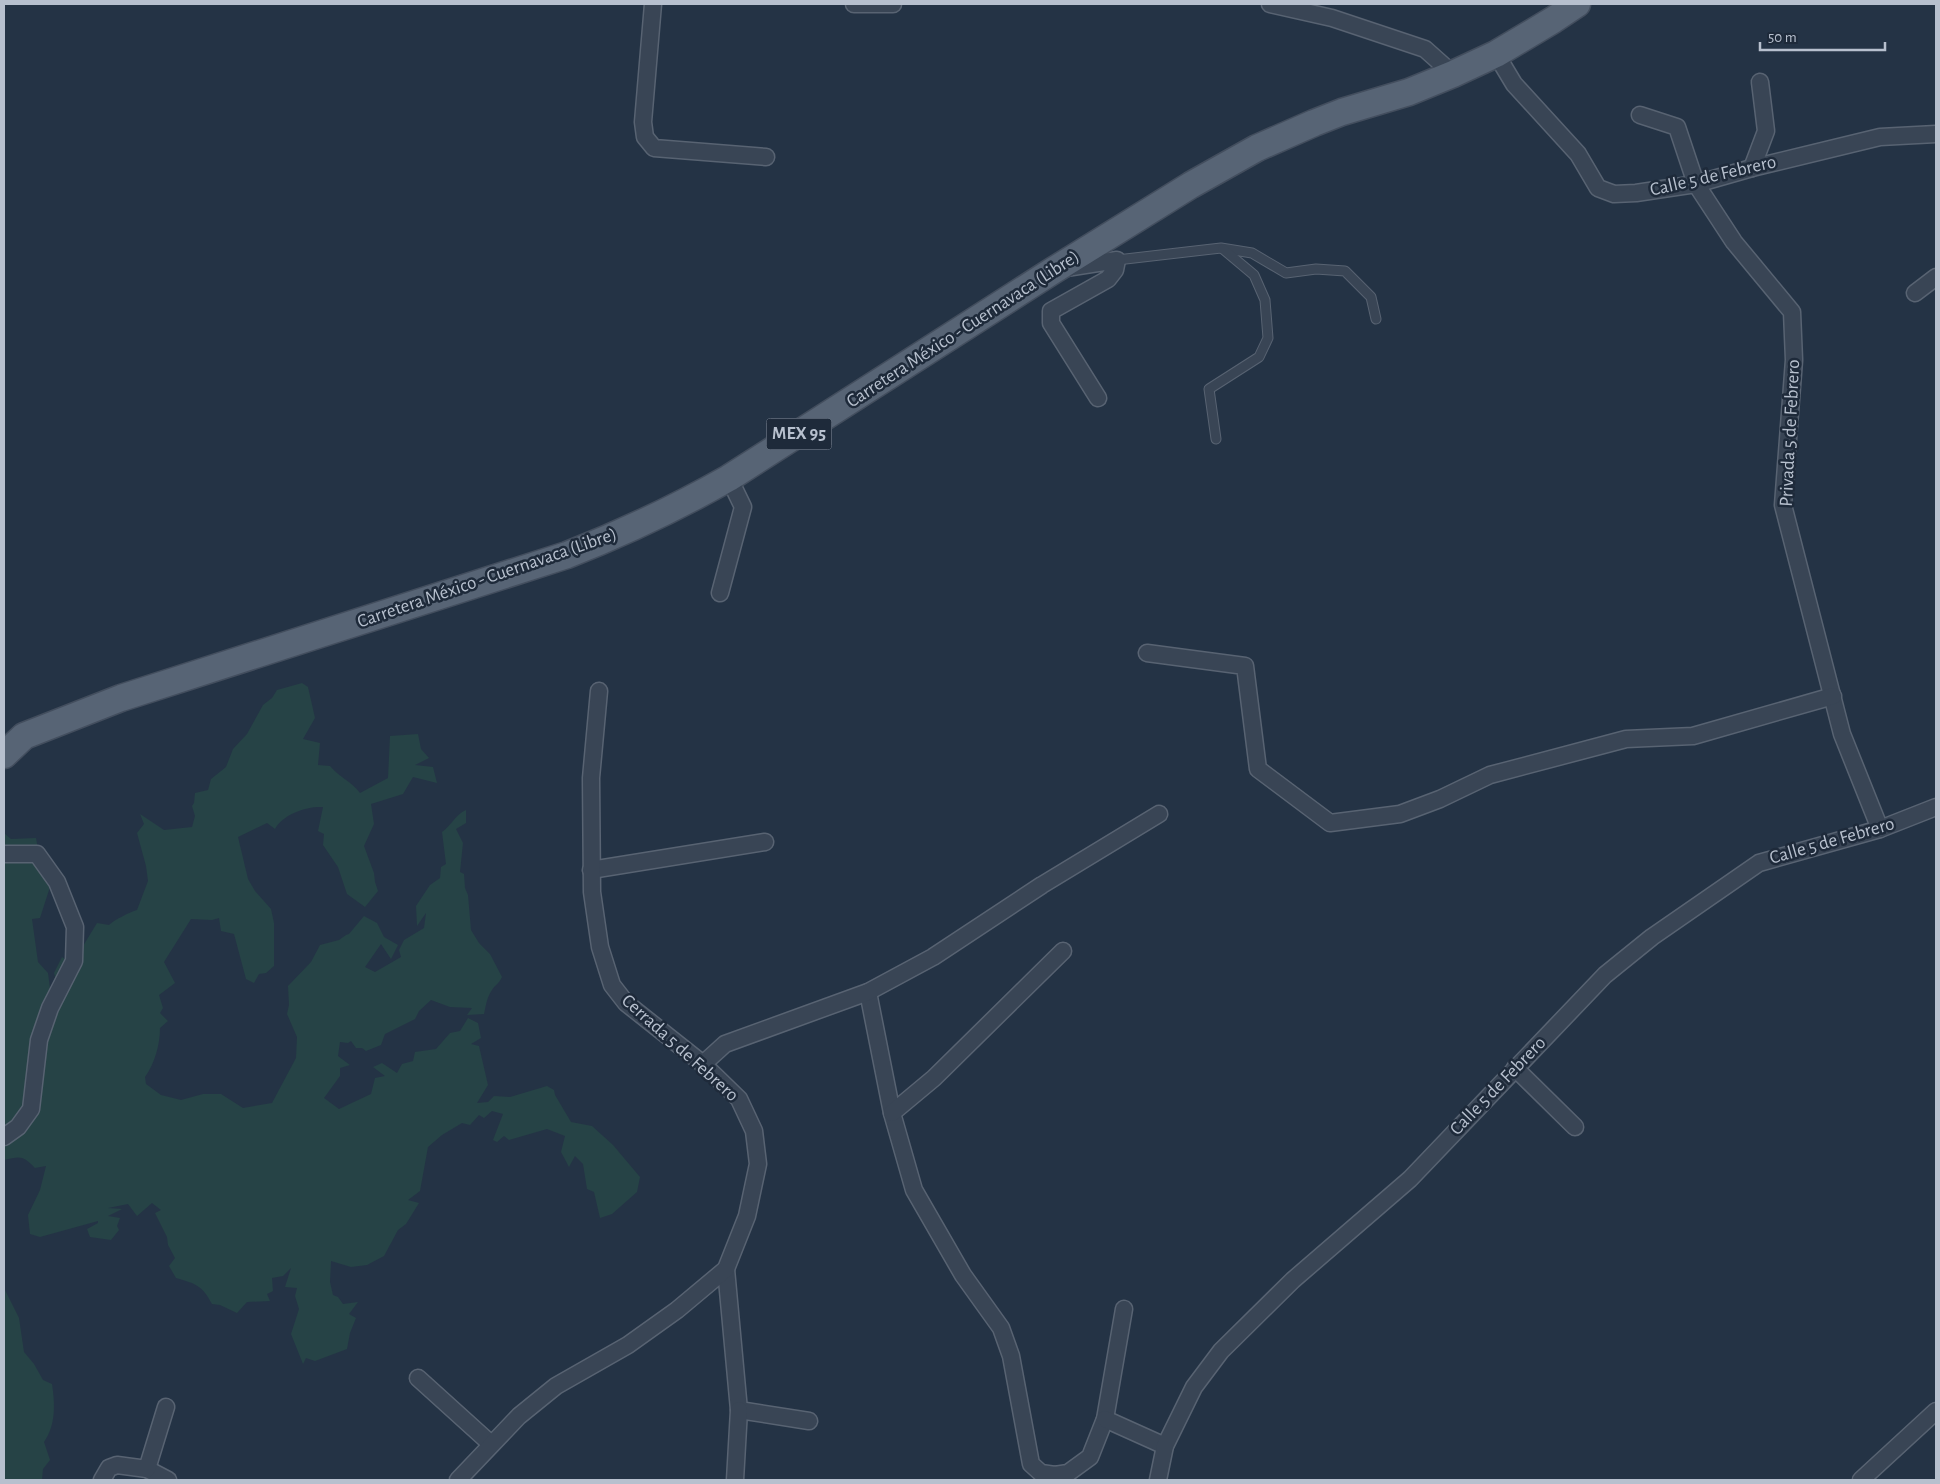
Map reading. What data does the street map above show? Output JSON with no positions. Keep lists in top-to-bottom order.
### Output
{
  "streets": {
    "main road": ["Carretera México - Cuernavaca (Libre)", "MEX 95"],
    "street": ["Calle 5 de Febrero", "Privada 5 de Febrero", "Cerrada 5 de Febrero"]
  },
  "crossings": [
    ["Calle 5 de Febrero", "Carretera México - Cuernavaca (Libre)"],
    ["Calle 5 de Febrero", "Privada 5 de Febrero"]
  ],
  "scale_bar": "50 m"
}
